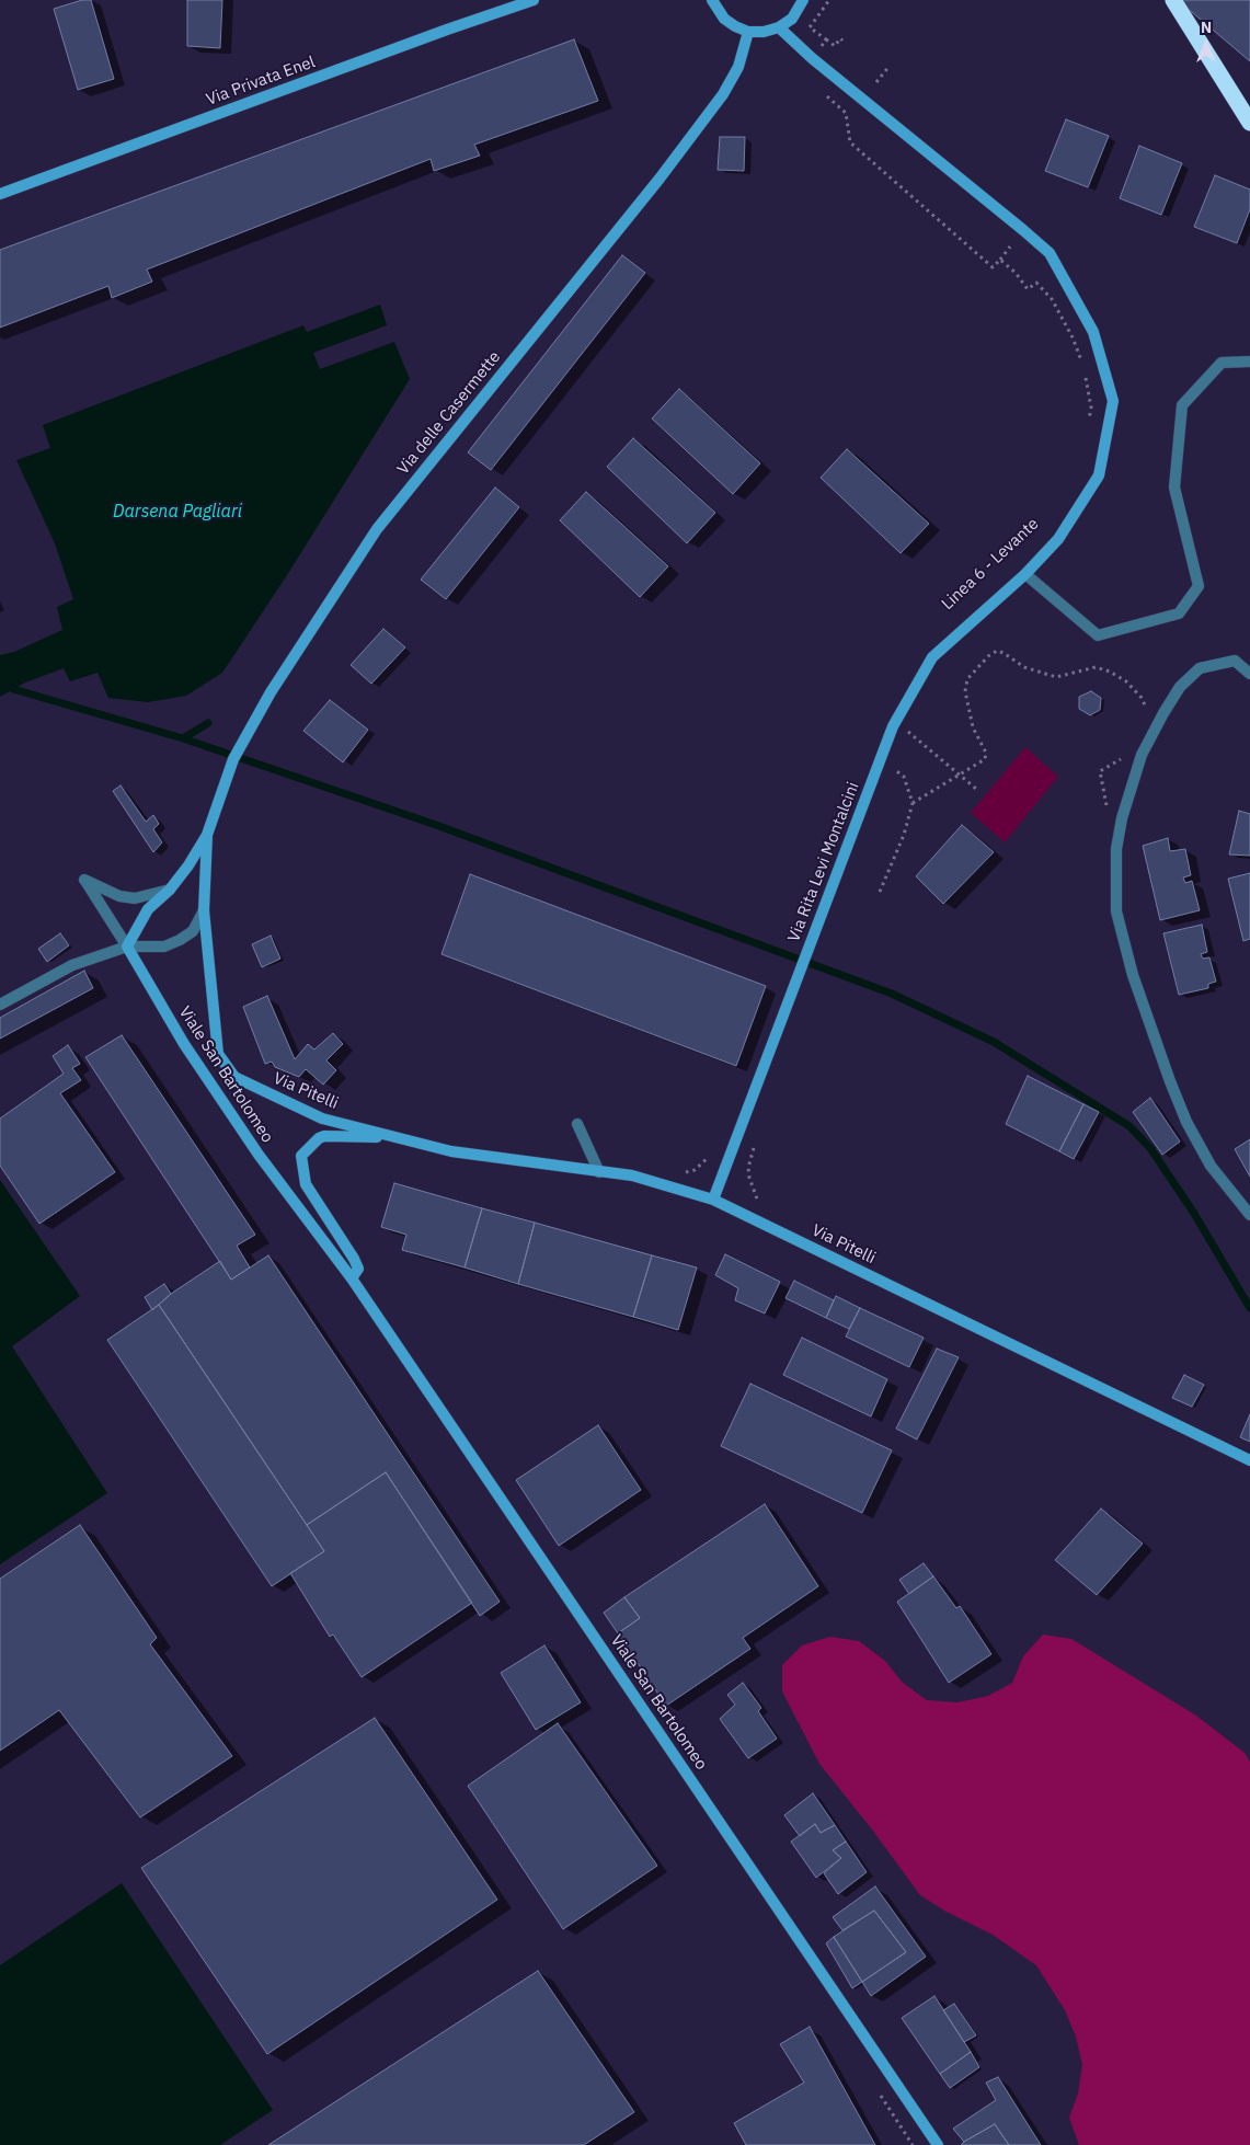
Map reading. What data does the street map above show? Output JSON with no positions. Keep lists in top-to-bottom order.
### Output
{
  "streets": {
    "main road": [
      "Via Privata Enel",
      "Via delle Casermette",
      "Via Rita Levi Montalcini",
      "Viale San Bartolomeo",
      "Via Pitelli"
    ]
  },
  "crossings": [
    ["Via Rita Levi Montalcini", "Via Pitelli"],
    ["Viale San Bartolomeo", "Via Pitelli"]
  ],
  "water": ["Darsena Pagliari"],
  "north": "top"
}
